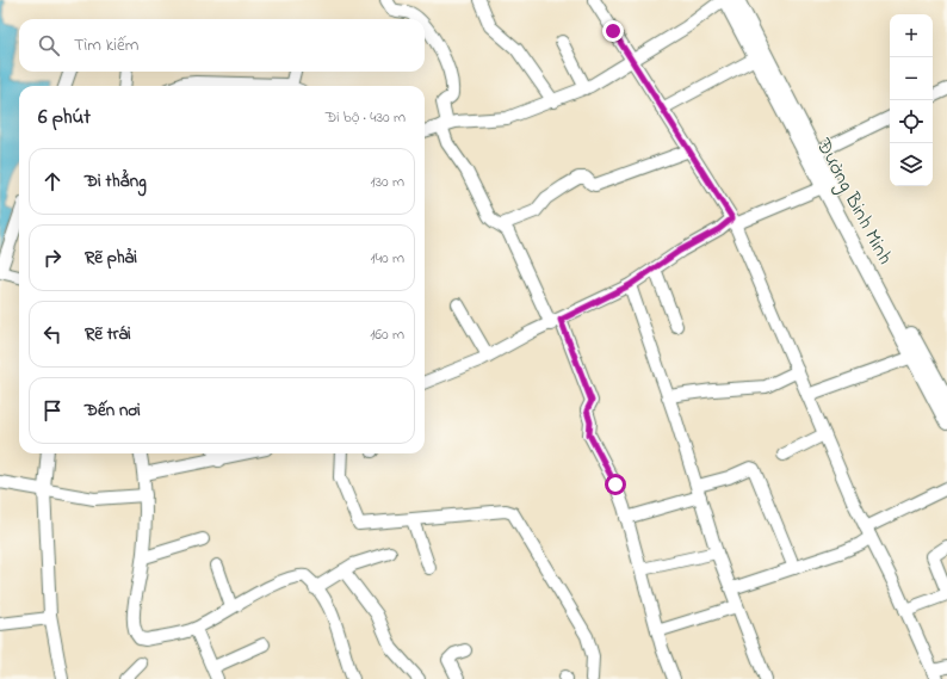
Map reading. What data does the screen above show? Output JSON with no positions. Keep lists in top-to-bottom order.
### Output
{
  "streets": {
    "main road": ["Đường Binh Minh"]
  },
  "page": {
    "map_buttons": ["+", "−"],
    "search": "Tìm kiếm",
    "heading": ["6 phút", "Đi bộ · 430 m"],
    "list": [
      ["Đi thẳng", "130 m"],
      ["Rẽ phải", "140 m"],
      ["Rẽ trái", "160 m"],
      "Đến nơi"
    ]
  }
}
